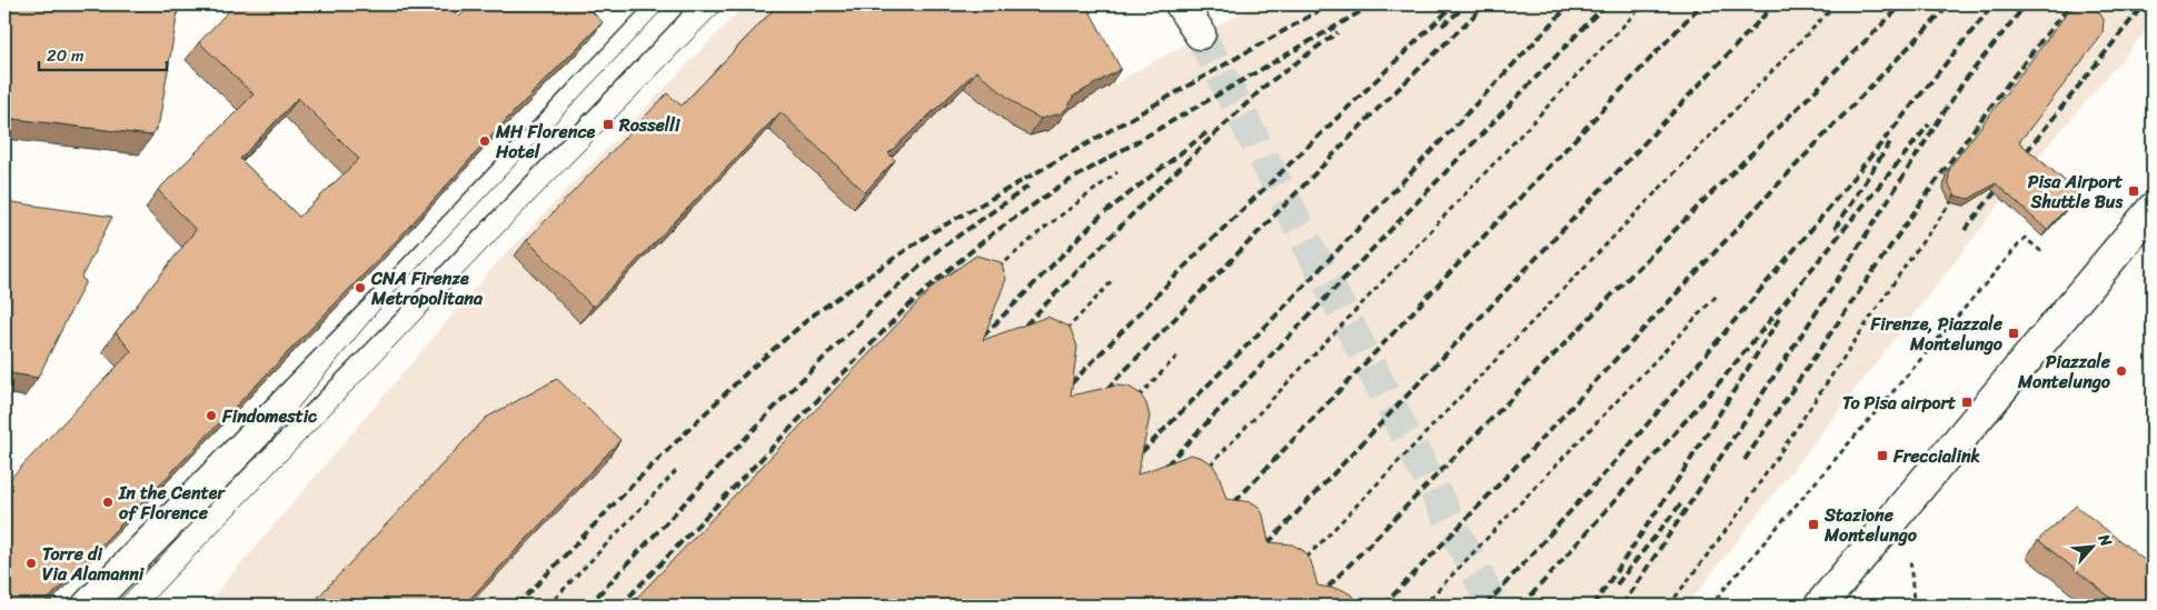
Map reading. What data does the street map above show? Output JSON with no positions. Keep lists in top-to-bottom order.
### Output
{
  "places": {
    "transit": [
      "Rosselli",
      "Pisa Airport Shuttle Bus",
      "Firenze, Piazzale Montelungo",
      "To Pisa airport",
      "Freccialink",
      "Stazione Montelungo"
    ],
    "other": [
      "MH Florence Hotel",
      "CNA Firenze Metropolitana",
      "Piazzale Montelungo",
      "Findomestic",
      "In the Center of Florence",
      "Torre di Via Alamanni"
    ]
  },
  "scale_bar": "20 m",
  "north": "top right"
}
